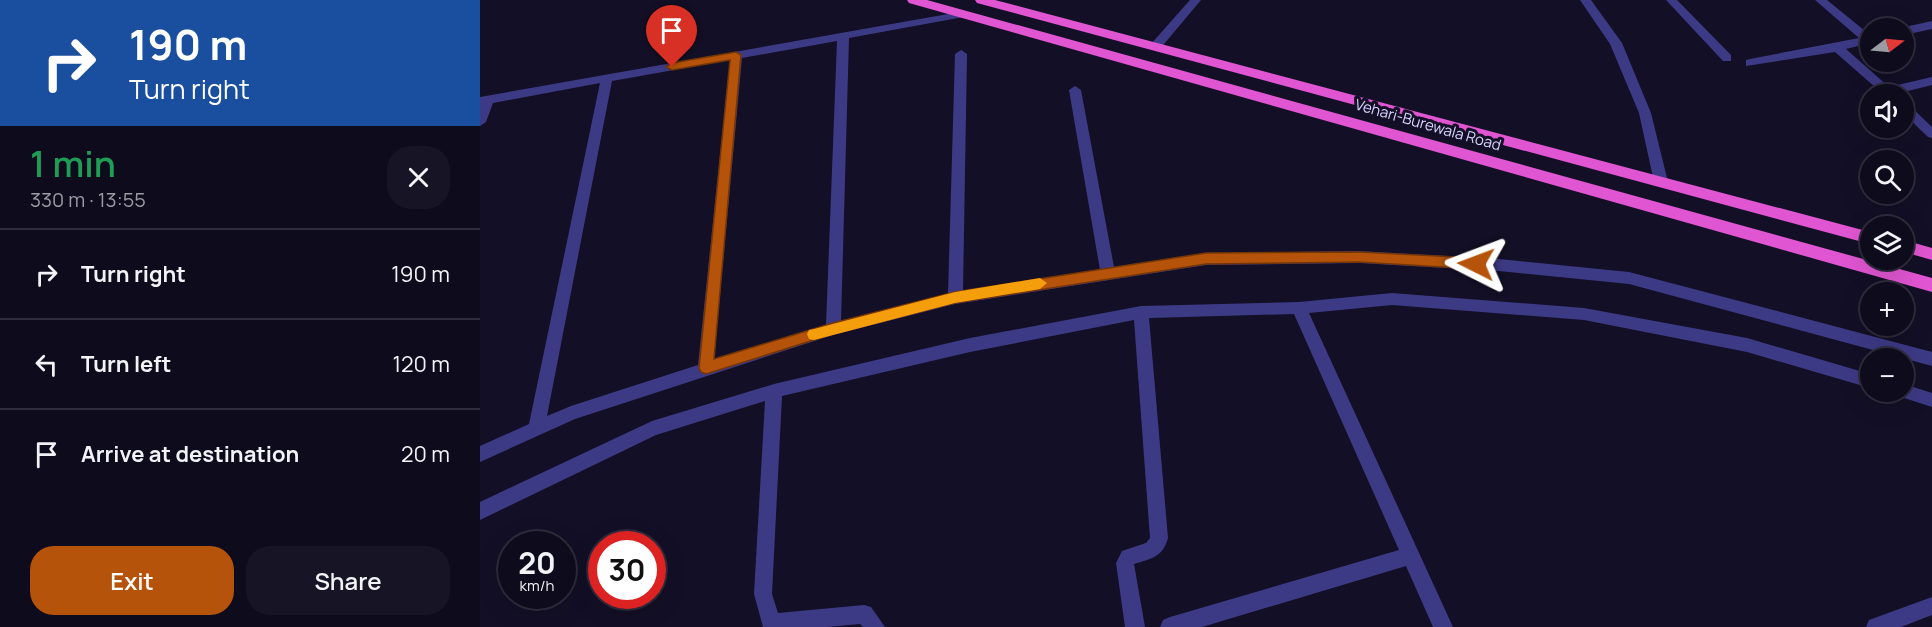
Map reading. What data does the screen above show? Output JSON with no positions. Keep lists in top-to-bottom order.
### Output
{
  "streets": {
    "highway": ["Vehari-Burewala Road"]
  },
  "north": "right",
  "page": {
    "turn": ["190 m", "Turn right"],
    "map_buttons": ["+", "−"],
    "heading": ["1 min", "330 m · 13:55"],
    "list": [
      {
        "name": "Turn right",
        "value": "190 m"
      },
      {
        "name": "Turn left",
        "value": "120 m"
      },
      {
        "name": "Arrive at destination",
        "value": "20 m"
      }
    ],
    "speed": "20 km/h",
    "limit": "30",
    "buttons": ["Exit", "Share"]
  }
}
